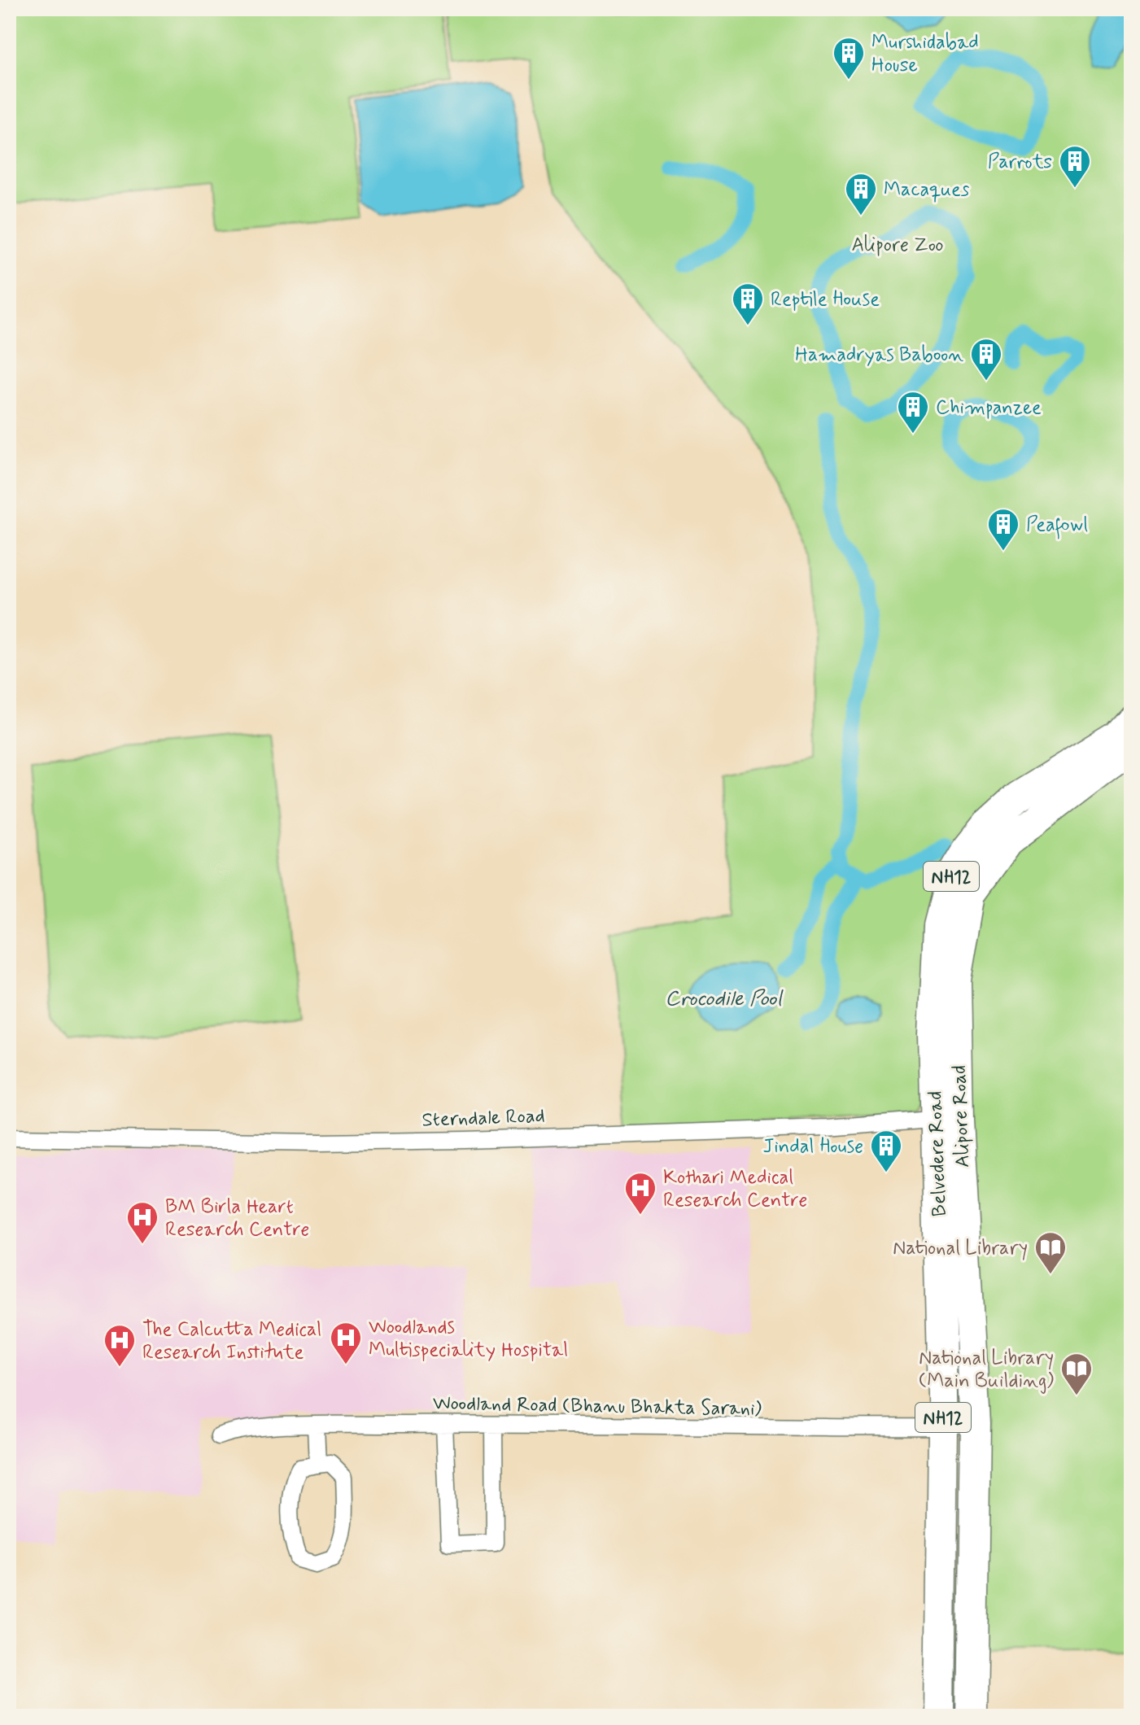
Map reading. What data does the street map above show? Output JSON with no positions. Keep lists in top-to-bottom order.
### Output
{
  "streets": {
    "highway": ["NH12", "Alipore Road", "Belvedere Road"],
    "street": ["Sterndale Road", "Woodland Road (Bhanu Bhakta Sarani)"]
  },
  "crossings": [
    ["Alipore Road", "Sterndale Road"],
    ["Alipore Road", "Belvedere Road"],
    ["Alipore Road", "Woodland Road (Bhanu Bhakta Sarani)"],
    ["Sterndale Road", "Belvedere Road"],
    ["Belvedere Road", "Woodland Road (Bhanu Bhakta Sarani)"]
  ],
  "water": ["Crocodile Pool"],
  "parks": ["Alipore Zoo"],
  "places": {
    "building": [
      "Murshidabad House",
      "Parrots",
      "Macaques",
      "Reptile House",
      "Hamadryas Baboon",
      "Chimpanzee",
      "Peafowl",
      "Jindal House"
    ],
    "hospital": [
      "Kothari Medical Research Centre",
      "BM Birla Heart Research Centre",
      "Woodlands Multispeciality Hospital",
      "The Calcutta Medical Research Institute"
    ],
    "library": ["National Library", "National Library (Main Building)"]
  }
}
